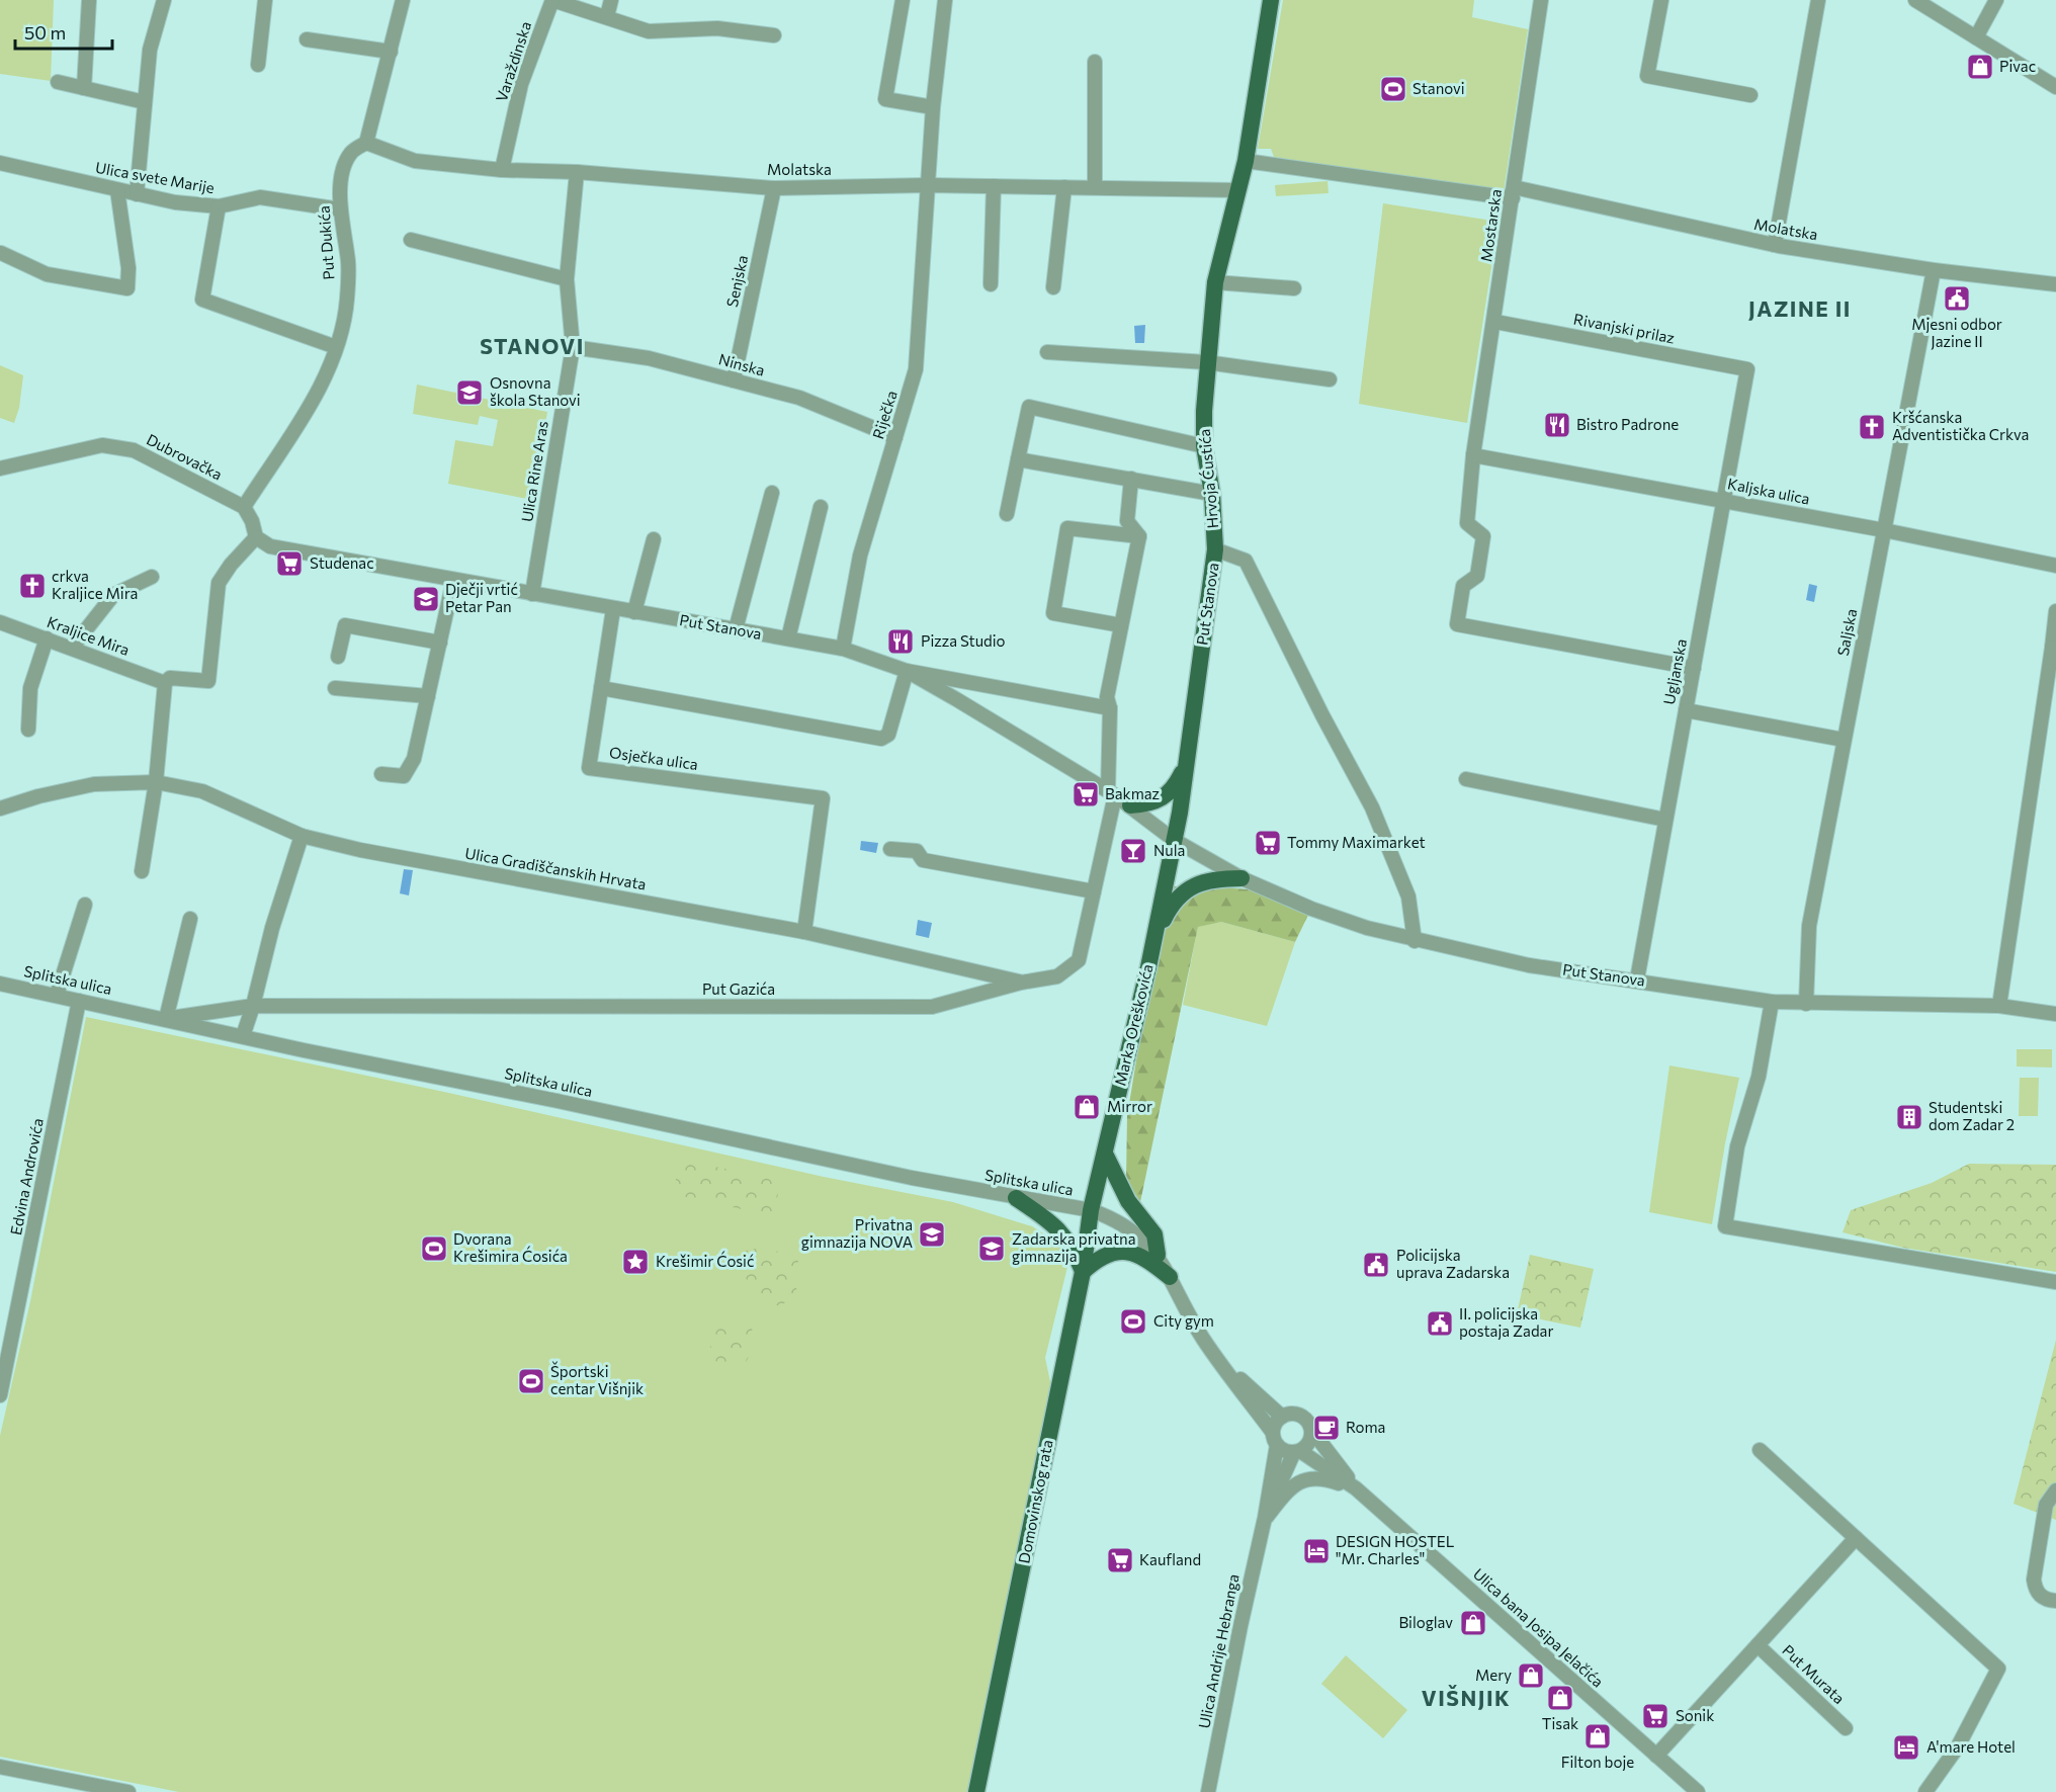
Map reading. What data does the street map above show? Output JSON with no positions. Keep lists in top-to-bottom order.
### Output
{
  "streets": {
    "main road": [
      "Hrvoja Ćustića",
      "Put Stanova",
      "Marka Oreškovića",
      "Domovinskog rata"
    ],
    "street": [
      "Varaždinska",
      "Molatska",
      "Ulica svete Marije",
      "Mostarska",
      "Put Dukića",
      "Senjska",
      "Rivanjski prilaz",
      "Ninska",
      "Riječka",
      "Dubrovačka",
      "Ulica Rine Aras",
      "Kaljska ulica",
      "Saljska",
      "Kraljice Mira",
      "Ugljanska",
      "Osječka ulica",
      "Ulica Gradiščanskih Hrvata",
      "Splitska ulica",
      "Put Gazića",
      "Edvina Androvića",
      "Ulica bana Josipa Jelačića",
      "Ulica Andrije Hebranga",
      "Put Murata"
    ]
  },
  "crossings": [
    ["Varaždinska", "Molatska"],
    ["Molatska", "Mostarska"],
    ["Molatska", "Put Dukića"],
    ["Molatska", "Senjska"],
    ["Molatska", "Riječka"],
    ["Molatska", "Ulica Rine Aras"],
    ["Molatska", "Hrvoja Ćustića"],
    ["Molatska", "Saljska"],
    ["Ulica svete Marije", "Put Dukića"],
    ["Mostarska", "Rivanjski prilaz"],
    ["Mostarska", "Kaljska ulica"],
    ["Mostarska", "Ugljanska"],
    ["Put Dukića", "Dubrovačka"],
    ["Senjska", "Ninska"],
    ["Rivanjski prilaz", "Ugljanska"],
    ["Ninska", "Riječka"],
    ["Ninska", "Ulica Rine Aras"],
    ["Riječka", "Put Stanova"],
    ["Ulica Rine Aras", "Put Stanova"],
    ["Hrvoja Ćustića", "Put Stanova"],
    ["Kaljska ulica", "Saljska"],
    ["Kaljska ulica", "Ugljanska"],
    ["Put Stanova", "Saljska"],
    ["Put Stanova", "Ugljanska"],
    ["Put Stanova", "Osječka ulica"],
    ["Put Stanova", "Put Gazića"],
    ["Put Stanova", "Marka Oreškovića"],
    ["Osječka ulica", "Ulica Gradiščanskih Hrvata"],
    ["Ulica Gradiščanskih Hrvata", "Put Gazića"],
    ["Splitska ulica", "Put Gazića"],
    ["Splitska ulica", "Marka Oreškovića"],
    ["Splitska ulica", "Edvina Androvića"],
    ["Splitska ulica", "Domovinskog rata"],
    ["Marka Oreškovića", "Domovinskog rata"],
    ["Ulica bana Josipa Jelačića", "Ulica Andrije Hebranga"]
  ],
  "districts": ["JAZINE II", "STANOVI", "VIŠNJIK"],
  "places": {
    "shop": [
      "Pivac",
      "Mirror",
      "Biloglav",
      "Mery",
      "Tisak",
      "Filton boje"
    ],
    "sports": [
      "Stanovi",
      "Dvorana Krešimira Ćosića",
      "City gym",
      "Športski centar Višnjik"
    ],
    "public building": ["Mjesni odbor Jazine II", "Policijska uprava Zadarska", "II. policijska postaja Zadar"],
    "school or university": [
      "Osnovna škola Stanovi",
      "Dječji vrtić Petar Pan",
      "Privatna gimnazija NOVA",
      "Zadarska privatna gimnazija"
    ],
    "restaurant": ["Bistro Padrone", "Pizza Studio"],
    "church": ["Kršćanska Adventistička Crkva", "crkva Kraljice Mira"],
    "supermarket": [
      "Studenac",
      "Bakmaz",
      "Tommy Maximarket",
      "Kaufland",
      "Sonik"
    ],
    "bar": ["Nula"],
    "building": ["Studentski dom Zadar 2"],
    "place": ["Krešimir Ćosić"],
    "cafe": ["Roma"],
    "hotel": ["DESIGN HOSTEL \"Mr. Charles\"", "A'mare Hotel"]
  },
  "scale_bar": "50 m"
}
